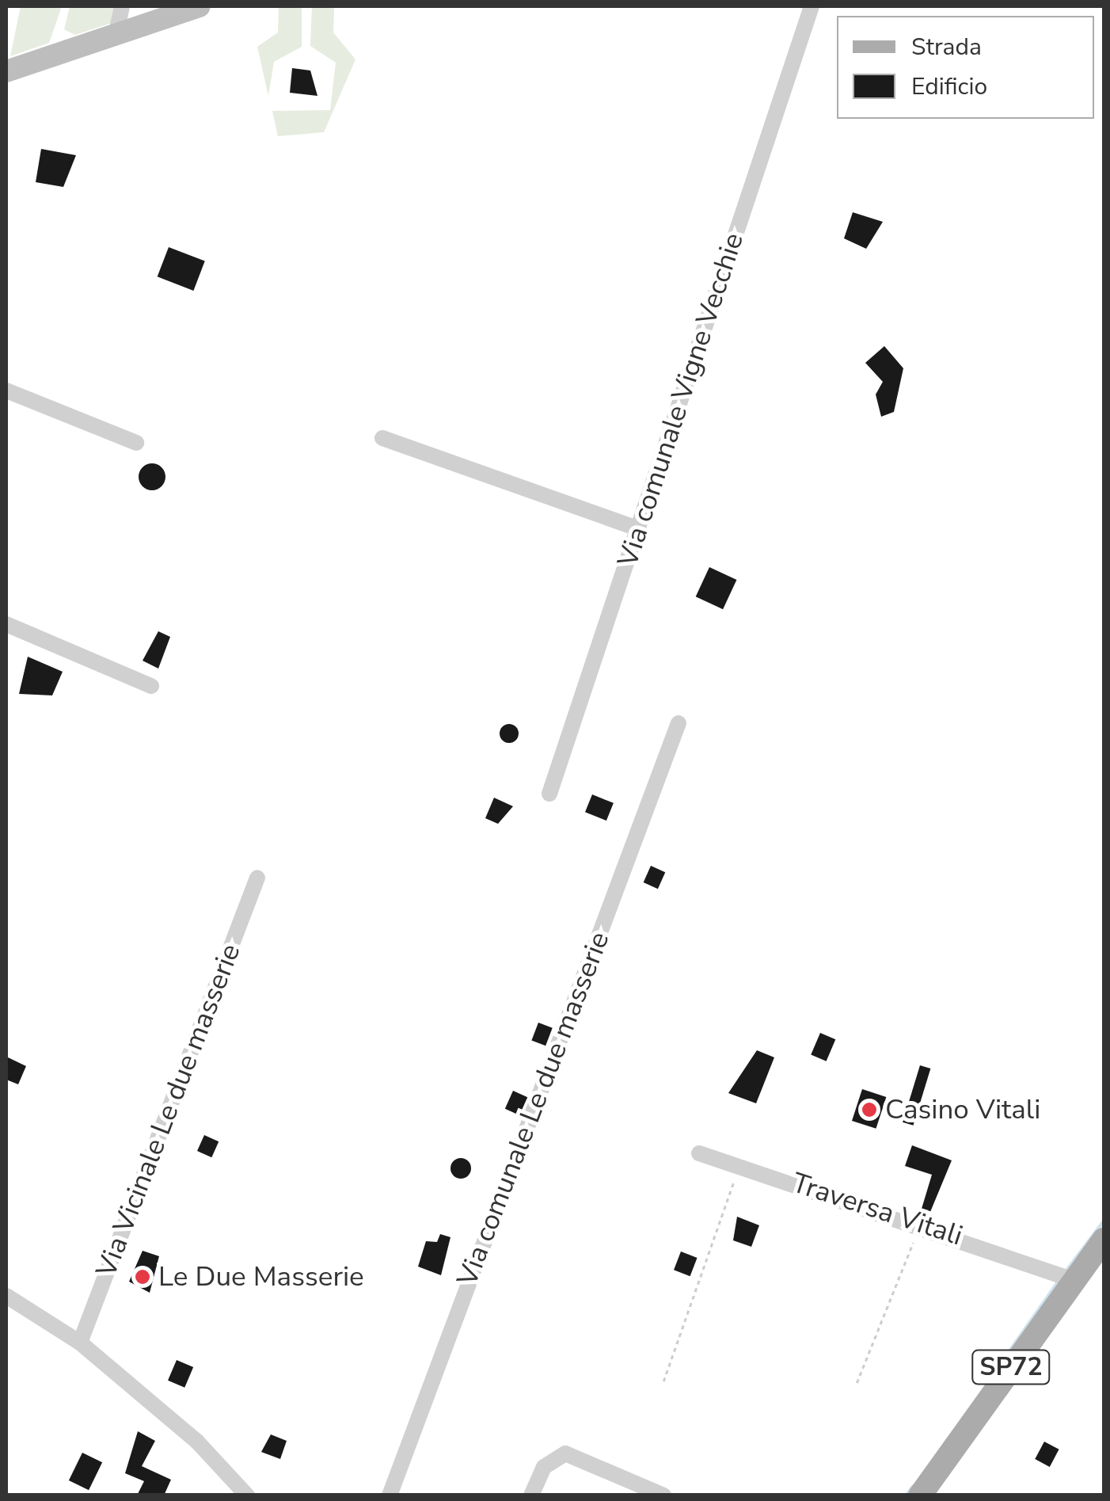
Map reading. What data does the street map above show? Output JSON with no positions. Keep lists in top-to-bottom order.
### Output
{
  "streets": {
    "main road": ["SP72"],
    "street": [
      "Via comunale Vigne Vecchie",
      "Via comunale Le due masserie",
      "Via Vicinale Le due masserie",
      "Traversa Vitali"
    ]
  },
  "crossings": [
    ["Traversa Vitali", "SP72"]
  ],
  "places": ["Casino Vitali", "Le Due Masserie"],
  "legend": ["Strada", "Edificio"]
}
